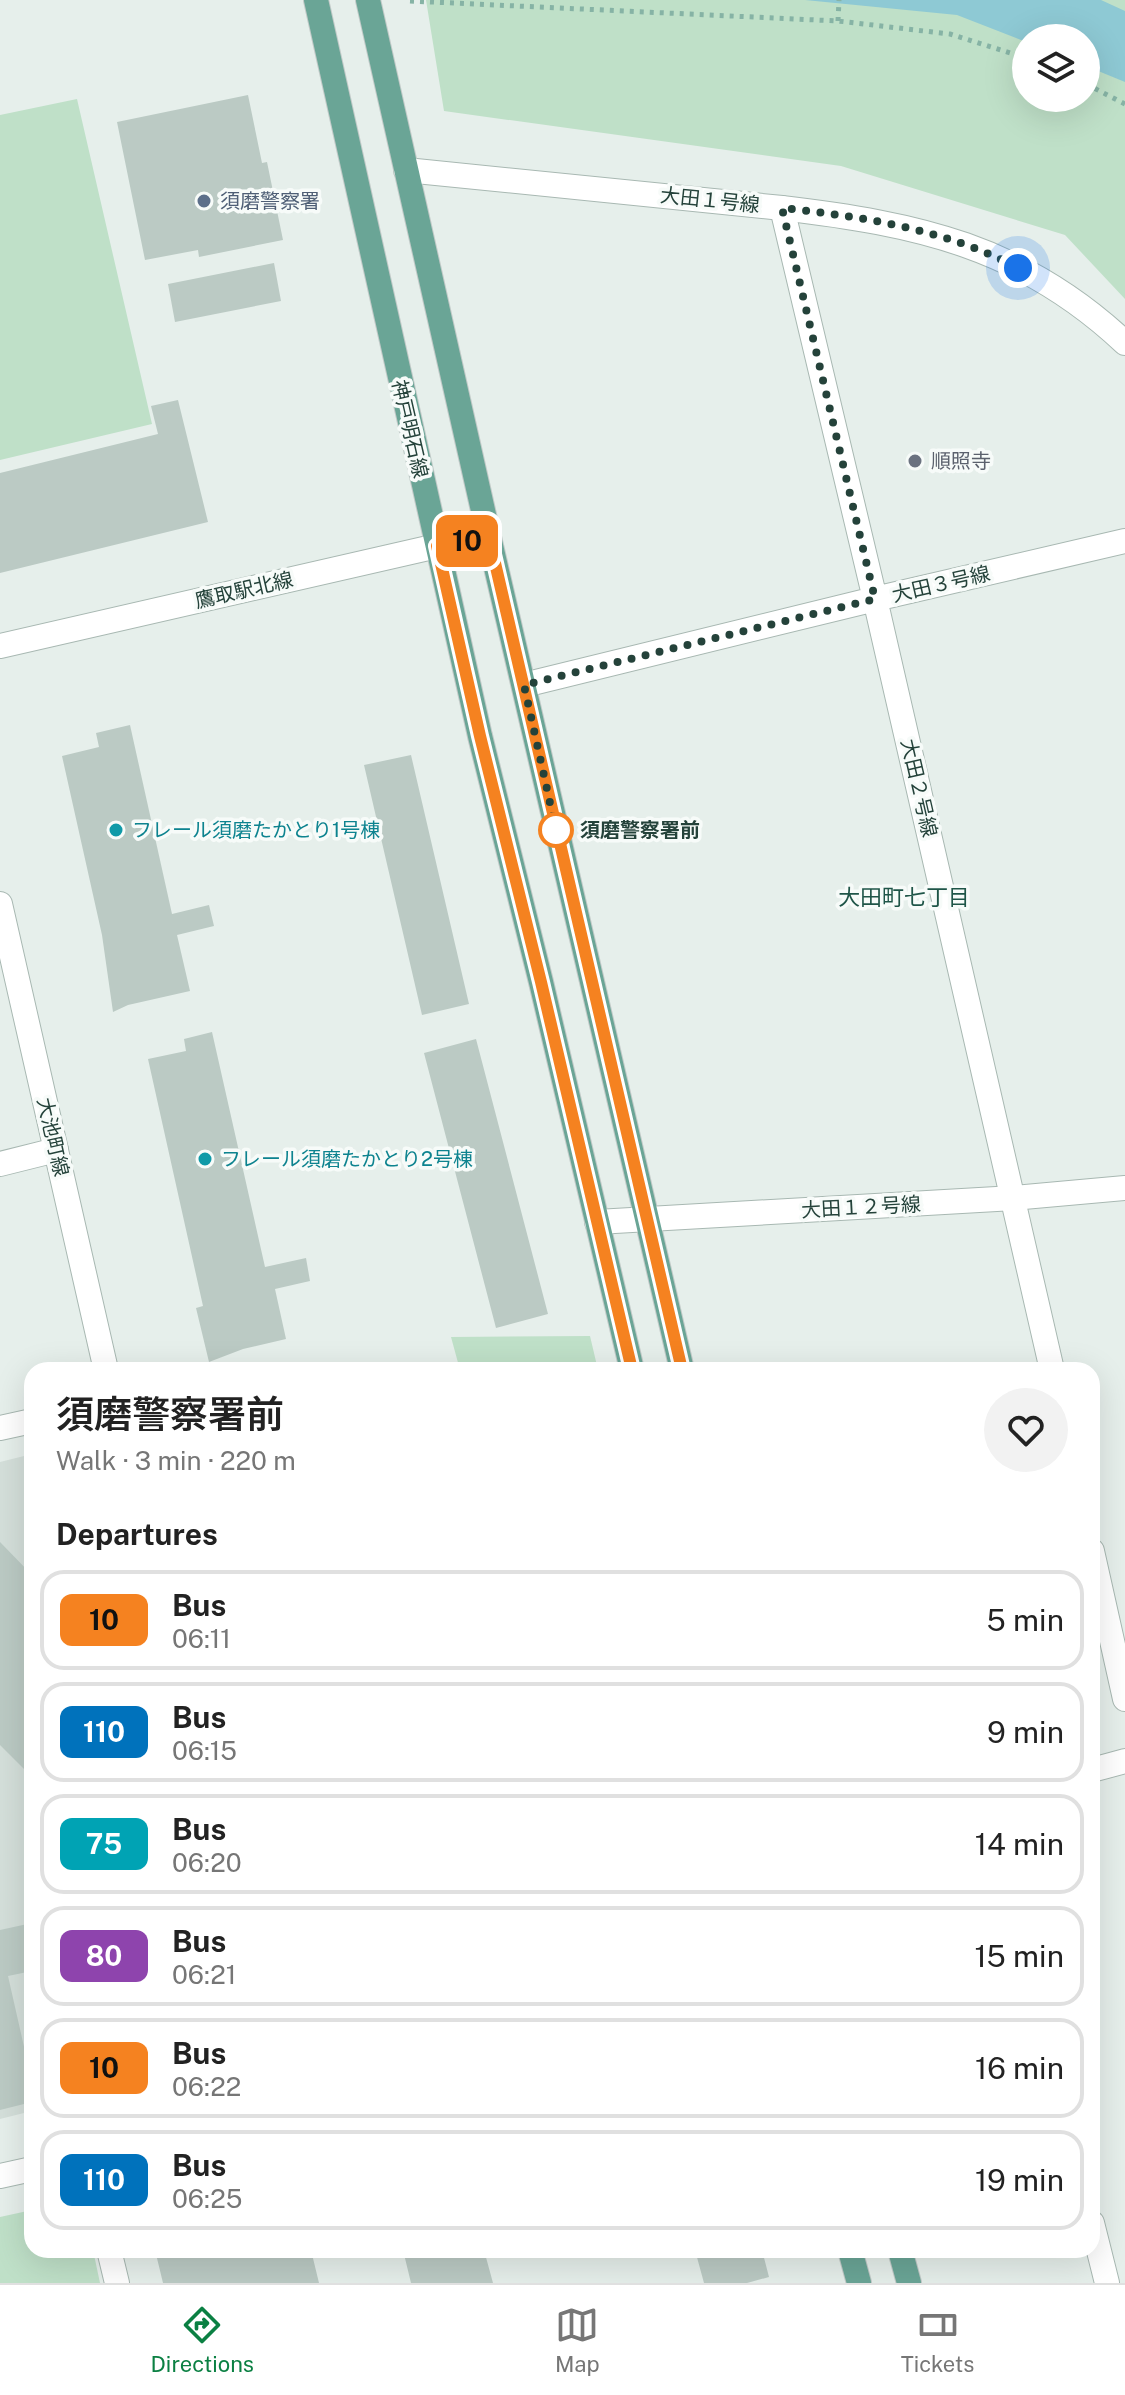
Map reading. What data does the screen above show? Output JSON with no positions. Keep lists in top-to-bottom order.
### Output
{
  "streets": {
    "main road": ["神戸明石線"],
    "street": [
      "大田１号線",
      "大田３号線",
      "鷹取駅北線",
      "大田２号線",
      "大池町線",
      "大田１２号線"
    ]
  },
  "crossings": [
    ["大田１号線", "大田２号線"],
    ["神戸明石線", "鷹取駅北線"],
    ["神戸明石線", "大田１２号線"],
    ["大田３号線", "大田２号線"],
    ["大田２号線", "大田１２号線"]
  ],
  "districts": ["大田町七丁目"],
  "places": [
    "須磨警察署",
    "順照寺",
    "フレール須磨たかとり1号棟",
    "須磨警察署前",
    "フレール須磨たかとり2号棟"
  ],
  "lines": ["bus line 10"],
  "page": {
    "on_map": "10",
    "heading": [
      ["須磨警察署前", "Walk · 3 min · 220 m"],
      "Departures"
    ],
    "list": [
      {
        "mark": "10",
        "name": "Bus",
        "note": "06:11",
        "value": "5 min"
      },
      {
        "mark": "110",
        "name": "Bus",
        "note": "06:15",
        "value": "9 min"
      },
      {
        "mark": "75",
        "name": "Bus",
        "note": "06:20",
        "value": "14 min"
      },
      {
        "mark": "80",
        "name": "Bus",
        "note": "06:21",
        "value": "15 min"
      },
      {
        "mark": "10",
        "name": "Bus",
        "note": "06:22",
        "value": "16 min"
      },
      {
        "mark": "110",
        "name": "Bus",
        "note": "06:25",
        "value": "19 min"
      }
    ],
    "tabs": ["Directions", "Map", "Tickets"]
  }
}
